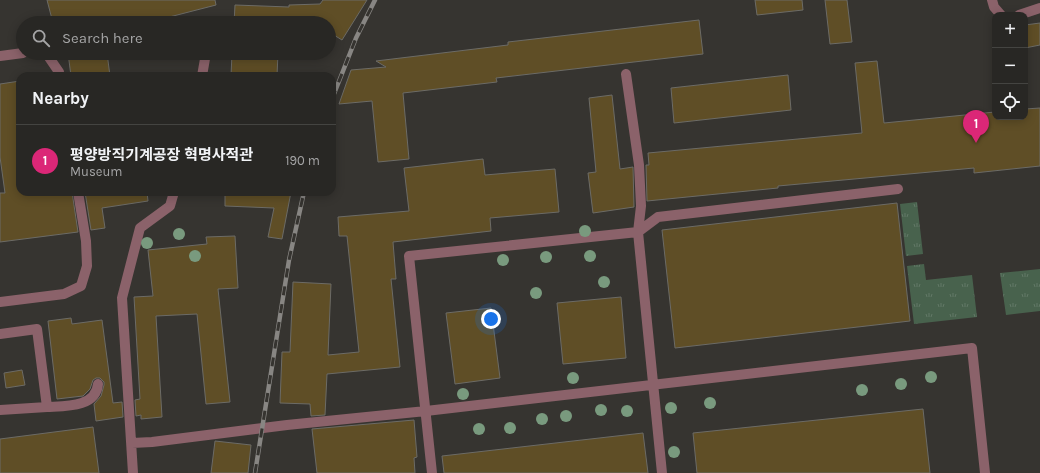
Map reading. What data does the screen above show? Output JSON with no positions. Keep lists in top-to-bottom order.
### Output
{
  "page": {
    "map_buttons": ["+", "−"],
    "search": "Search here",
    "heading": "Nearby",
    "pins": "1",
    "list": [
      {
        "mark": "1",
        "name": "평양방직기계공장 혁명사적관",
        "note": "Museum",
        "value": "190 m"
      }
    ]
  }
}
